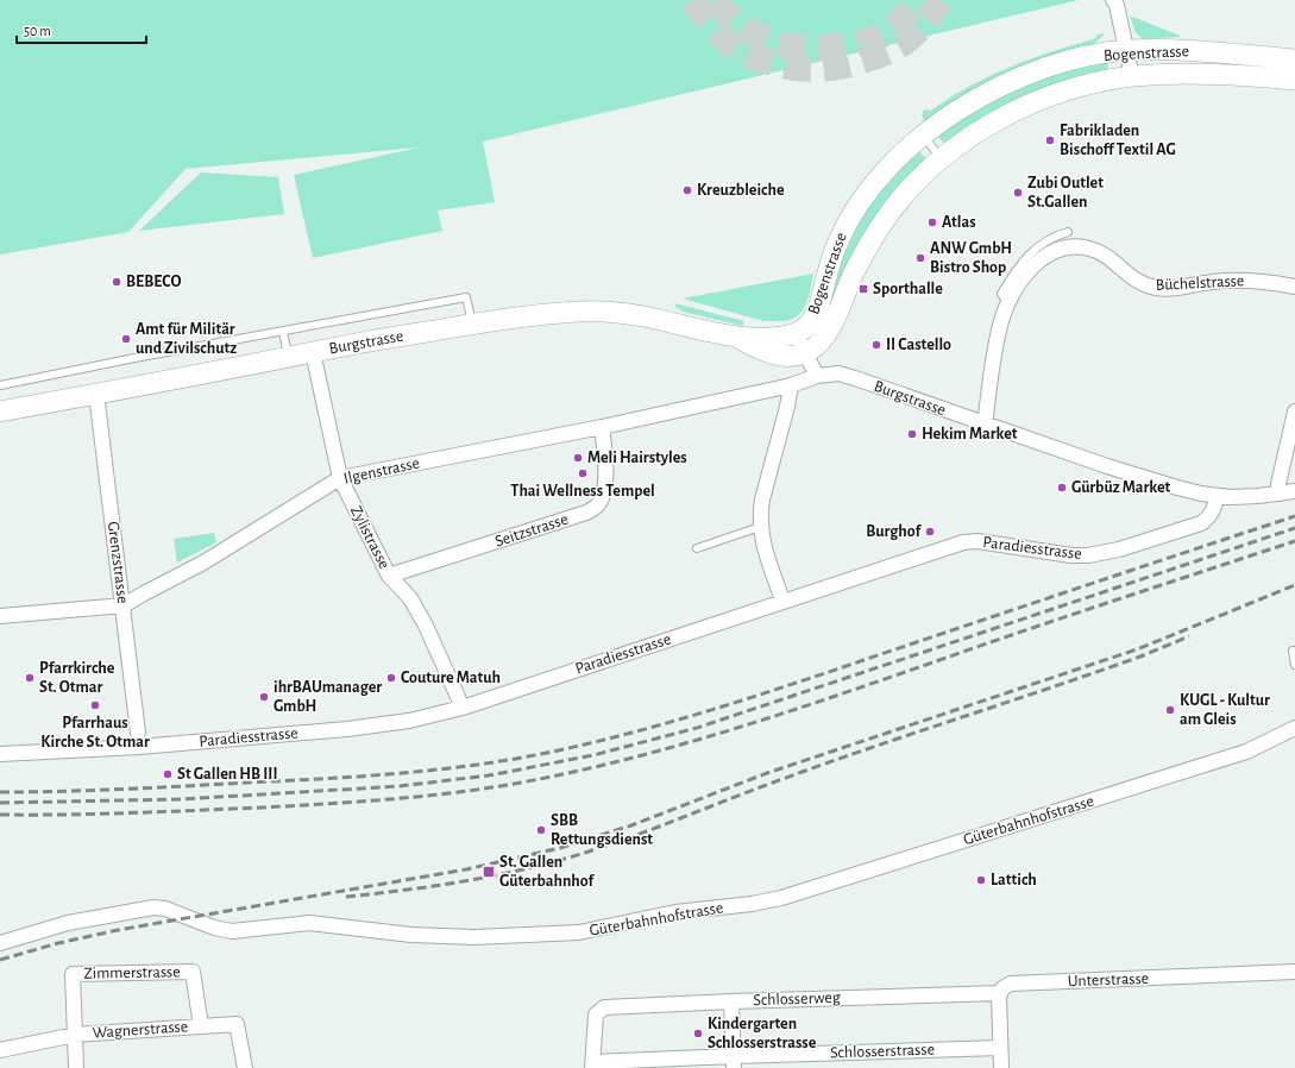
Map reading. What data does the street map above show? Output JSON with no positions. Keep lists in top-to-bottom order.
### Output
{
  "streets": {
    "main road": ["Bogenstrasse", "Burgstrasse"],
    "street": [
      "Büchelstrasse",
      "Ilgenstrasse",
      "Seitzstrasse",
      "Zylistrasse",
      "Paradiesstrasse",
      "Grenzstrasse",
      "Güterbahnhofstrasse",
      "Zimmerstrasse",
      "Unterstrasse",
      "Schlosserweg",
      "Wagnerstrasse",
      "Schlosserstrasse"
    ]
  },
  "crossings": [
    ["Bogenstrasse", "Burgstrasse"],
    ["Büchelstrasse", "Burgstrasse"],
    ["Burgstrasse", "Zylistrasse"],
    ["Burgstrasse", "Paradiesstrasse"],
    ["Burgstrasse", "Grenzstrasse"],
    ["Ilgenstrasse", "Seitzstrasse"],
    ["Ilgenstrasse", "Zylistrasse"],
    ["Ilgenstrasse", "Grenzstrasse"],
    ["Seitzstrasse", "Zylistrasse"],
    ["Zylistrasse", "Paradiesstrasse"],
    ["Zimmerstrasse", "Wagnerstrasse"],
    ["Unterstrasse", "Schlosserweg"],
    ["Schlosserweg", "Schlosserstrasse"]
  ],
  "places": {
    "other": [
      "Fabrikladen Bischoff Textil AG",
      "Kreuzbleiche",
      "Zubi Outlet St.Gallen",
      "Atlas",
      "ANW GmbH Bistro Shop",
      "BEBECO",
      "Amt für Militär und Zivilschutz",
      "Il Castello",
      "Hekim Market",
      "Meli Hairstyles",
      "Thai Wellness Tempel",
      "Gürbüz Market",
      "Burghof",
      "Pfarrkirche St. Otmar",
      "Couture Matuh",
      "ihrBAUmanager GmbH",
      "Pfarrhaus Kirche St. Otmar",
      "KUGL - Kultur am Gleis",
      "St Gallen HB III",
      "SBB Rettungsdienst",
      "Lattich",
      "Kindergarten Schlosserstrasse"
    ],
    "transit": ["Sporthalle", "St. Gallen Güterbahnhof"]
  },
  "scale_bar": "50 m"
}
